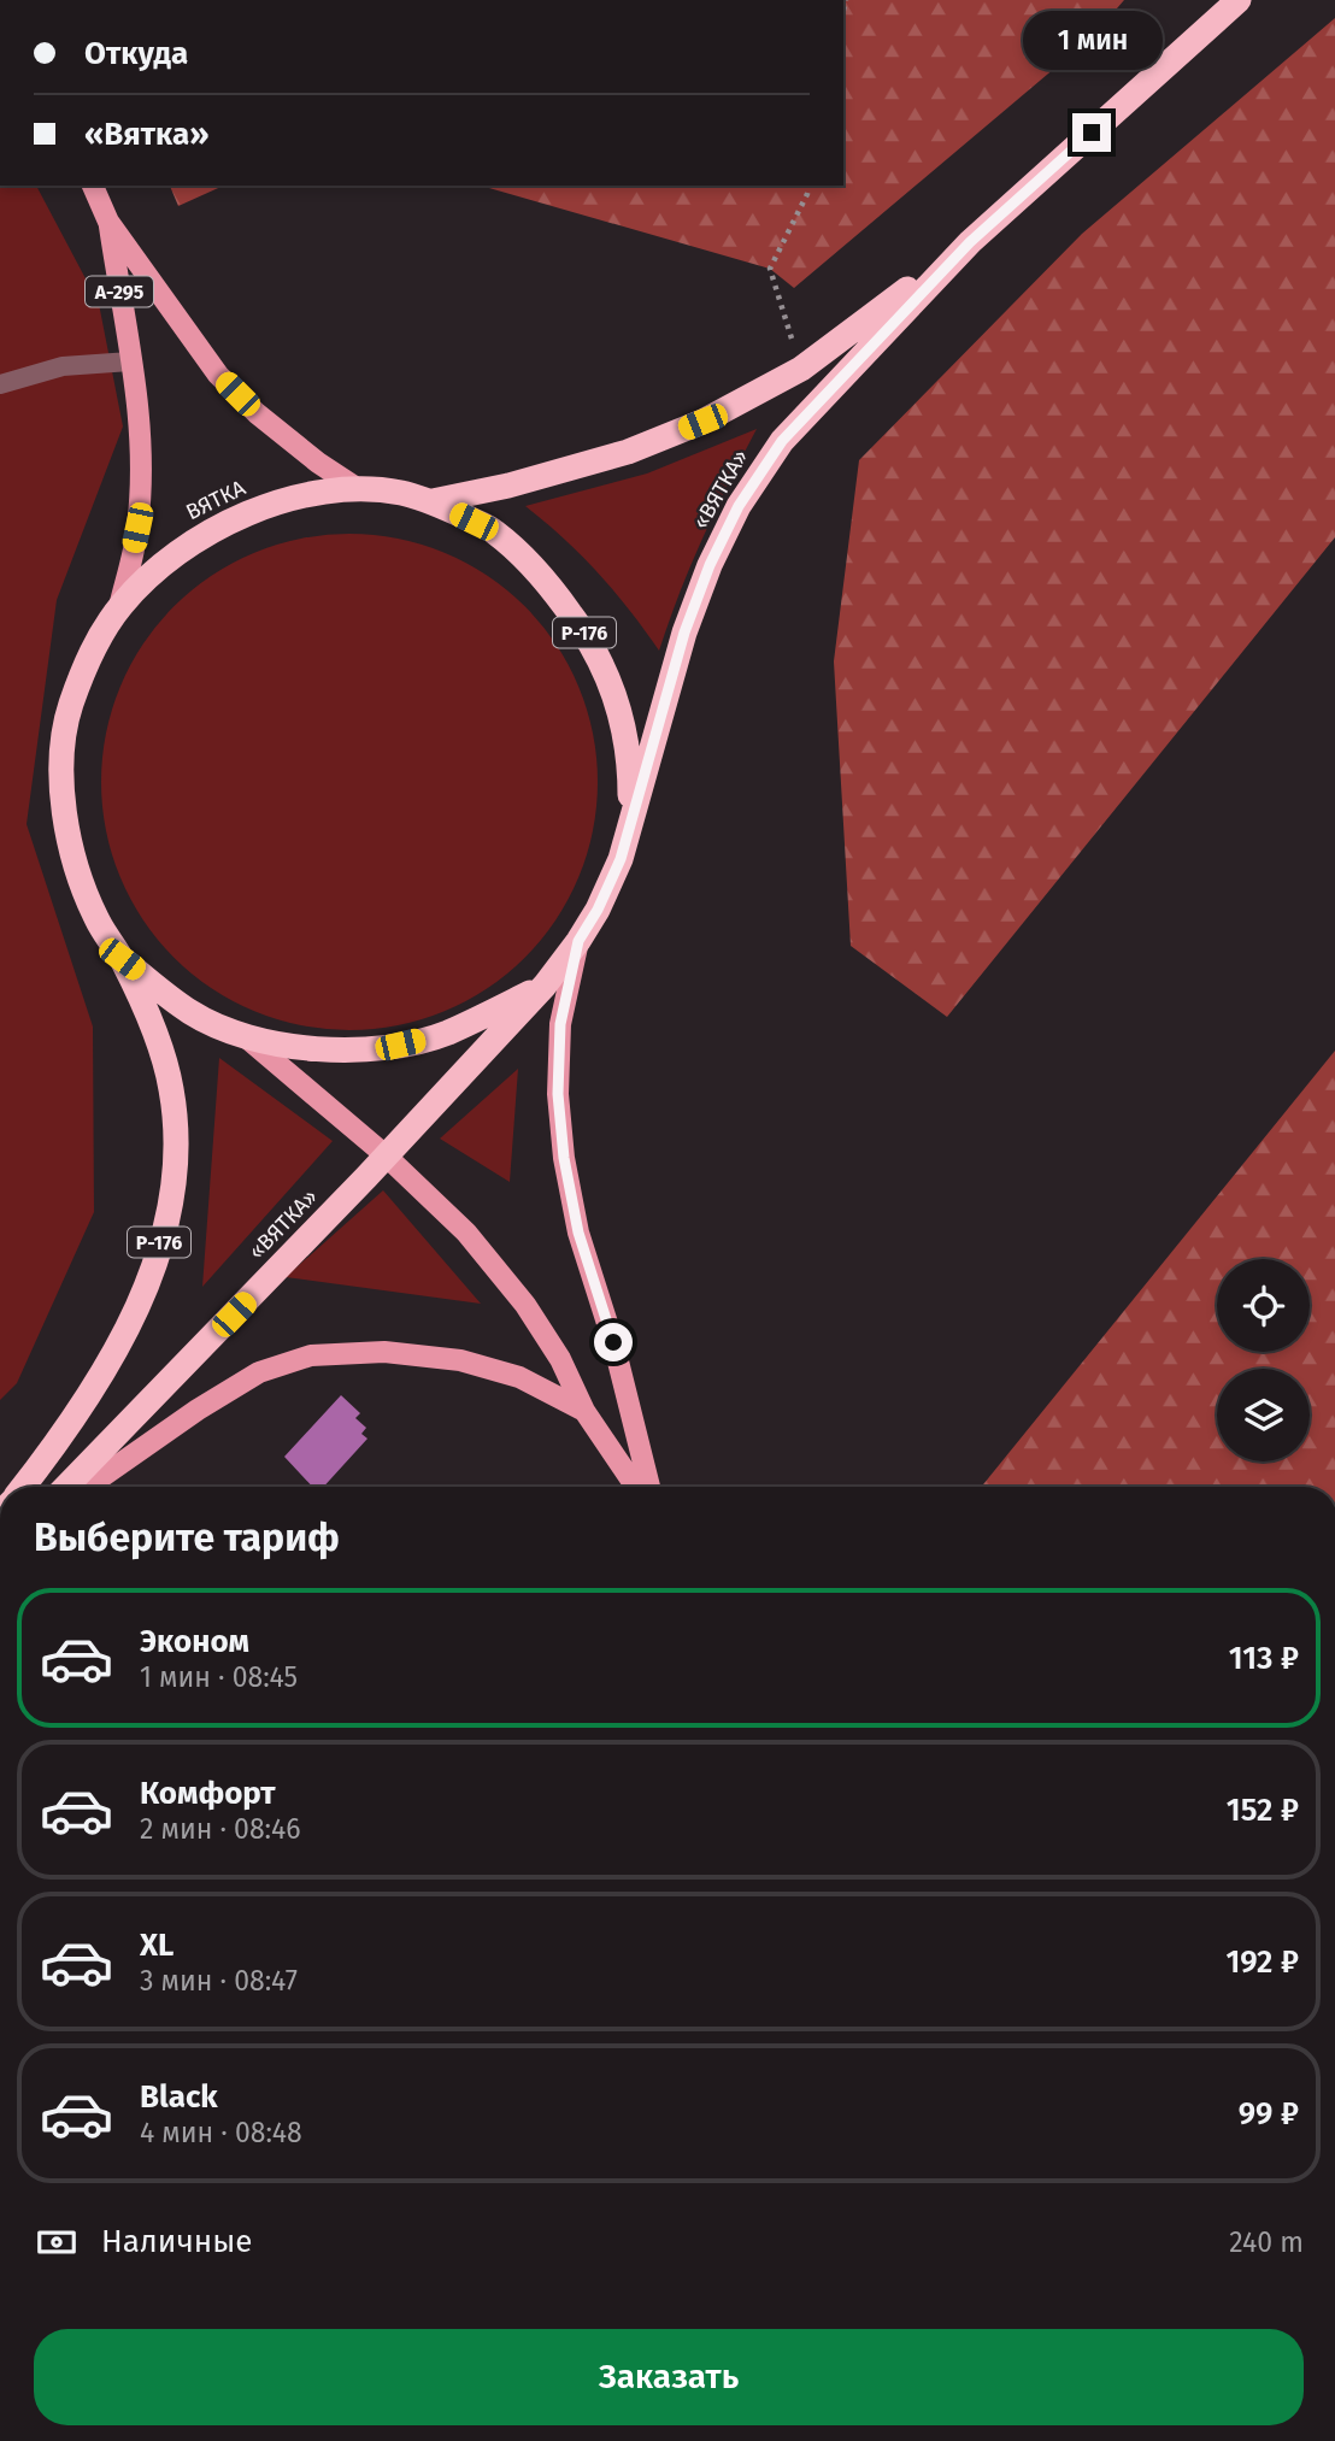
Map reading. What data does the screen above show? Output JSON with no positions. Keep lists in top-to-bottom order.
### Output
{
  "streets": {
    "highway": ["«ВЯТКА»", "ВЯТКА", "Р-176"],
    "main road": ["А-295"]
  },
  "crossings": [
    ["А-295", "«ВЯТКА»"],
    ["А-295", "ВЯТКА"],
    ["«ВЯТКА»", "ВЯТКА"]
  ],
  "page": {
    "banner": ["Откуда", "«Вятка»"],
    "bubble": "1 мин",
    "heading": "Выберите тариф",
    "list": [
      {
        "name": "Эконом",
        "note": "1 мин · 08:45",
        "value": "113 ₽"
      },
      {
        "name": "Комфорт",
        "note": "2 мин · 08:46",
        "value": "152 ₽"
      },
      {
        "name": "XL",
        "note": "3 мин · 08:47",
        "value": "192 ₽"
      },
      {
        "name": "Black",
        "note": "4 мин · 08:48",
        "value": "99 ₽"
      }
    ],
    "pay": ["Наличные", "240 m"],
    "buttons": "Заказать"
  }
}
